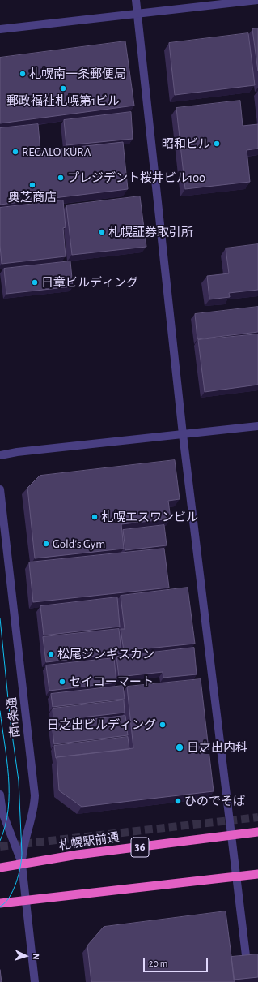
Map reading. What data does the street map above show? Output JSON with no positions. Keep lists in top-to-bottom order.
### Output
{
  "streets": {
    "highway": ["札幌駅前通", "36"],
    "street": ["南1条通"]
  },
  "crossings": [
    ["南1条通", "札幌駅前通"]
  ],
  "places": [
    "札幌南一条郵便局",
    "郵政福祉札幌第1ビル",
    "昭和ビル",
    "REGALO KURA",
    "プレジデント桜井ビル100",
    "奥芝商店",
    "札幌証券取引所",
    "日章ビルディング",
    "札幌エスワンビル",
    "Gold's Gym",
    "松尾ジンギスカン",
    "セイコーマート",
    "日之出ビルディング",
    "日之出内科",
    "ひのでそば"
  ],
  "scale_bar": "20 m",
  "north": "right"
}
